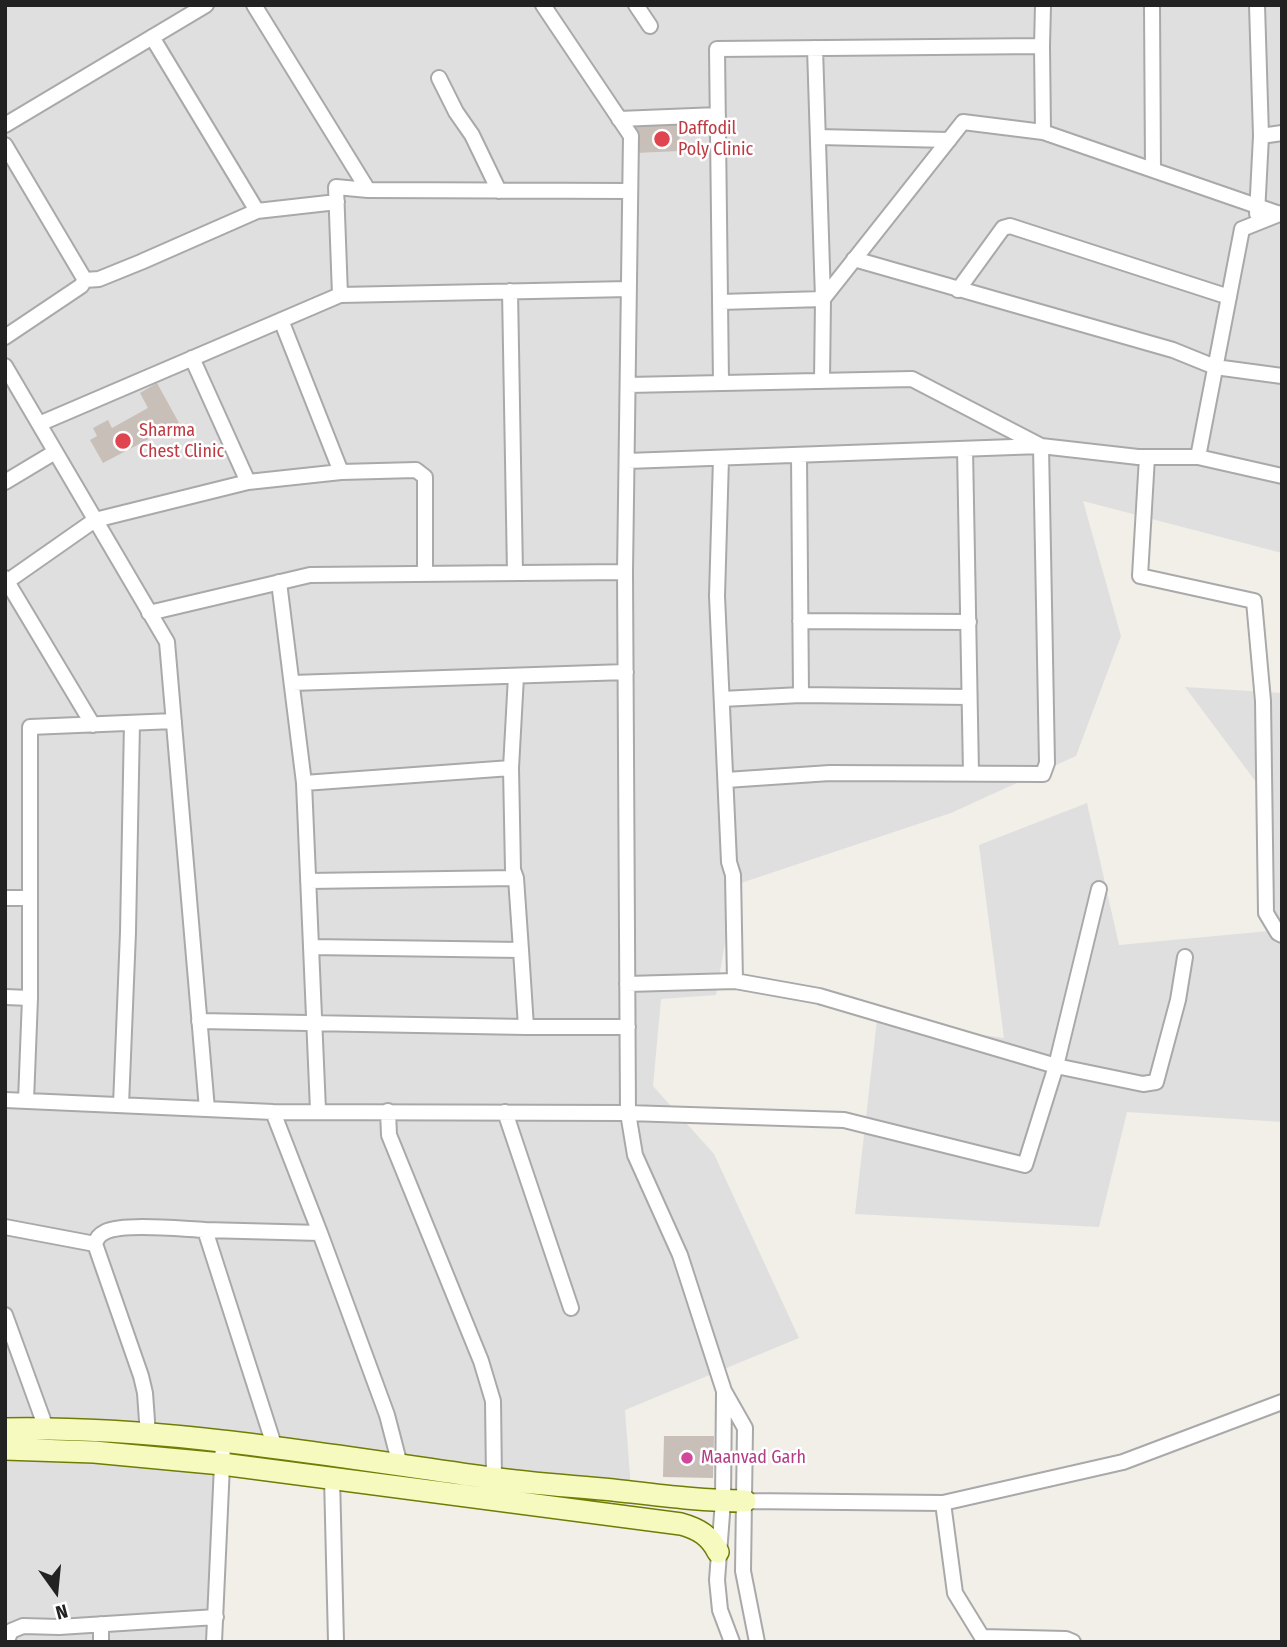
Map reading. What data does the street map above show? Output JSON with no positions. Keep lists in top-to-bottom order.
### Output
{
  "places": ["Daffodil Poly Clinic", "Sharma Chest Clinic", "Maanvad Garh"],
  "north": "bottom"
}
